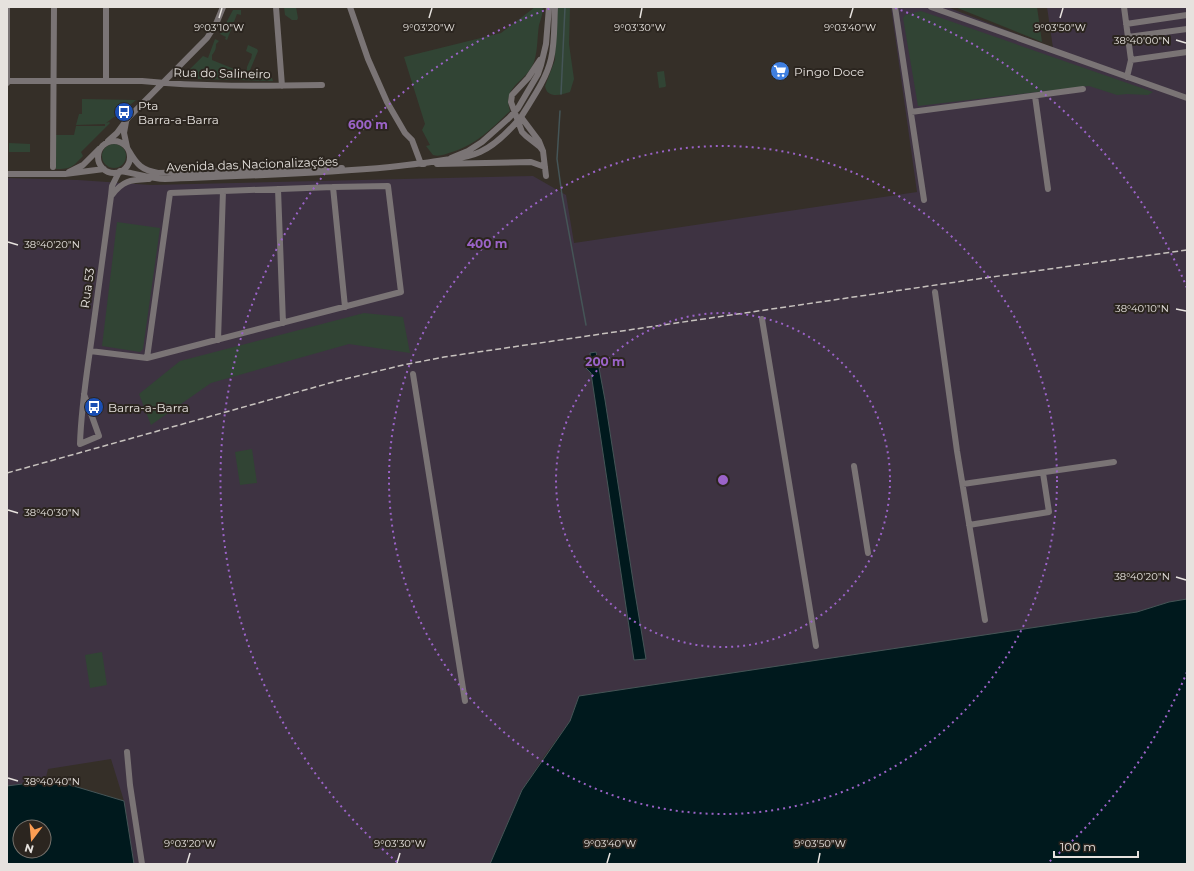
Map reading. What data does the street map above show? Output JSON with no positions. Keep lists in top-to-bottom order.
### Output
{
  "streets": {
    "street": ["Rua do Salineiro", "Avenida das Nacionalizações", "Rua 53"]
  },
  "crossings": [
    ["Avenida das Nacionalizações", "Rua 53"]
  ],
  "places": {
    "supermarket": ["Pingo Doce"],
    "bus stop": ["Pta Barra-a-Barra", "Barra-a-Barra"]
  },
  "scale_bar": "100 m",
  "north": "bottom",
  "coordinates": [
    "9°03'10\"W",
    "9°03'20\"W",
    "9°03'30\"W",
    "9°03'40\"W",
    "9°03'50\"W",
    "38°40'00\"N",
    "38°40'20\"N",
    "38°40'10\"N",
    "38°40'30\"N",
    "38°40'40\"N"
  ],
  "rings": ["600 m", "400 m", "200 m"]
}
